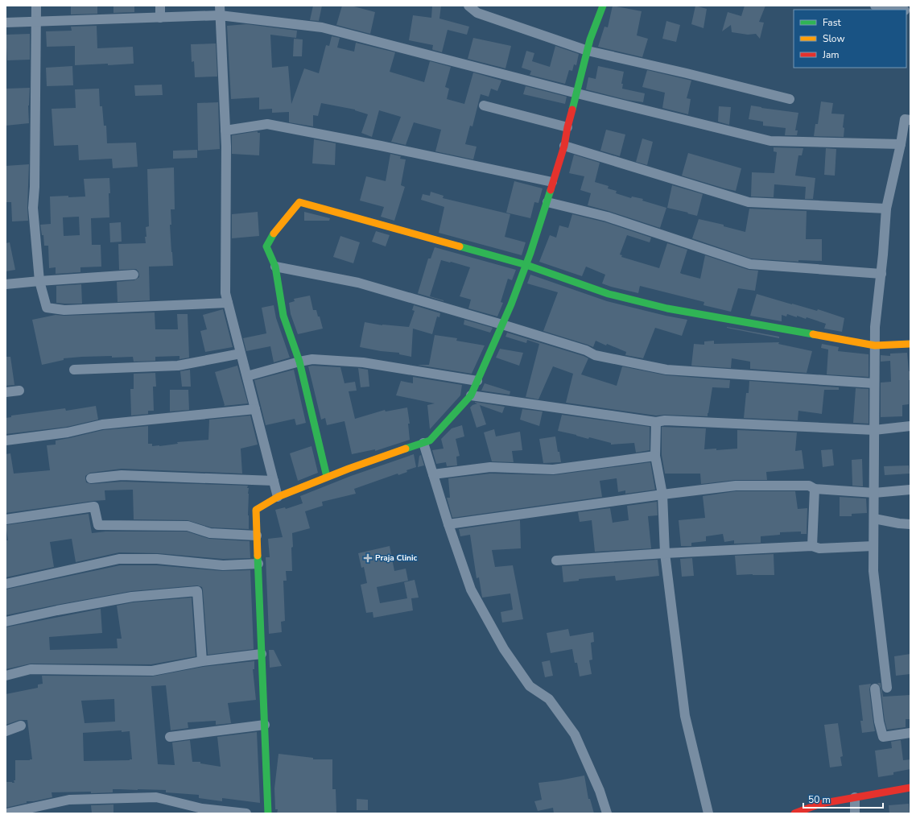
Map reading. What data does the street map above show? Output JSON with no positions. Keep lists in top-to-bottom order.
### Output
{
  "places": {
    "health": ["Praja Clinic"]
  },
  "legend": ["Fast", "Slow", "Jam"],
  "scale_bar": "50 m"
}
